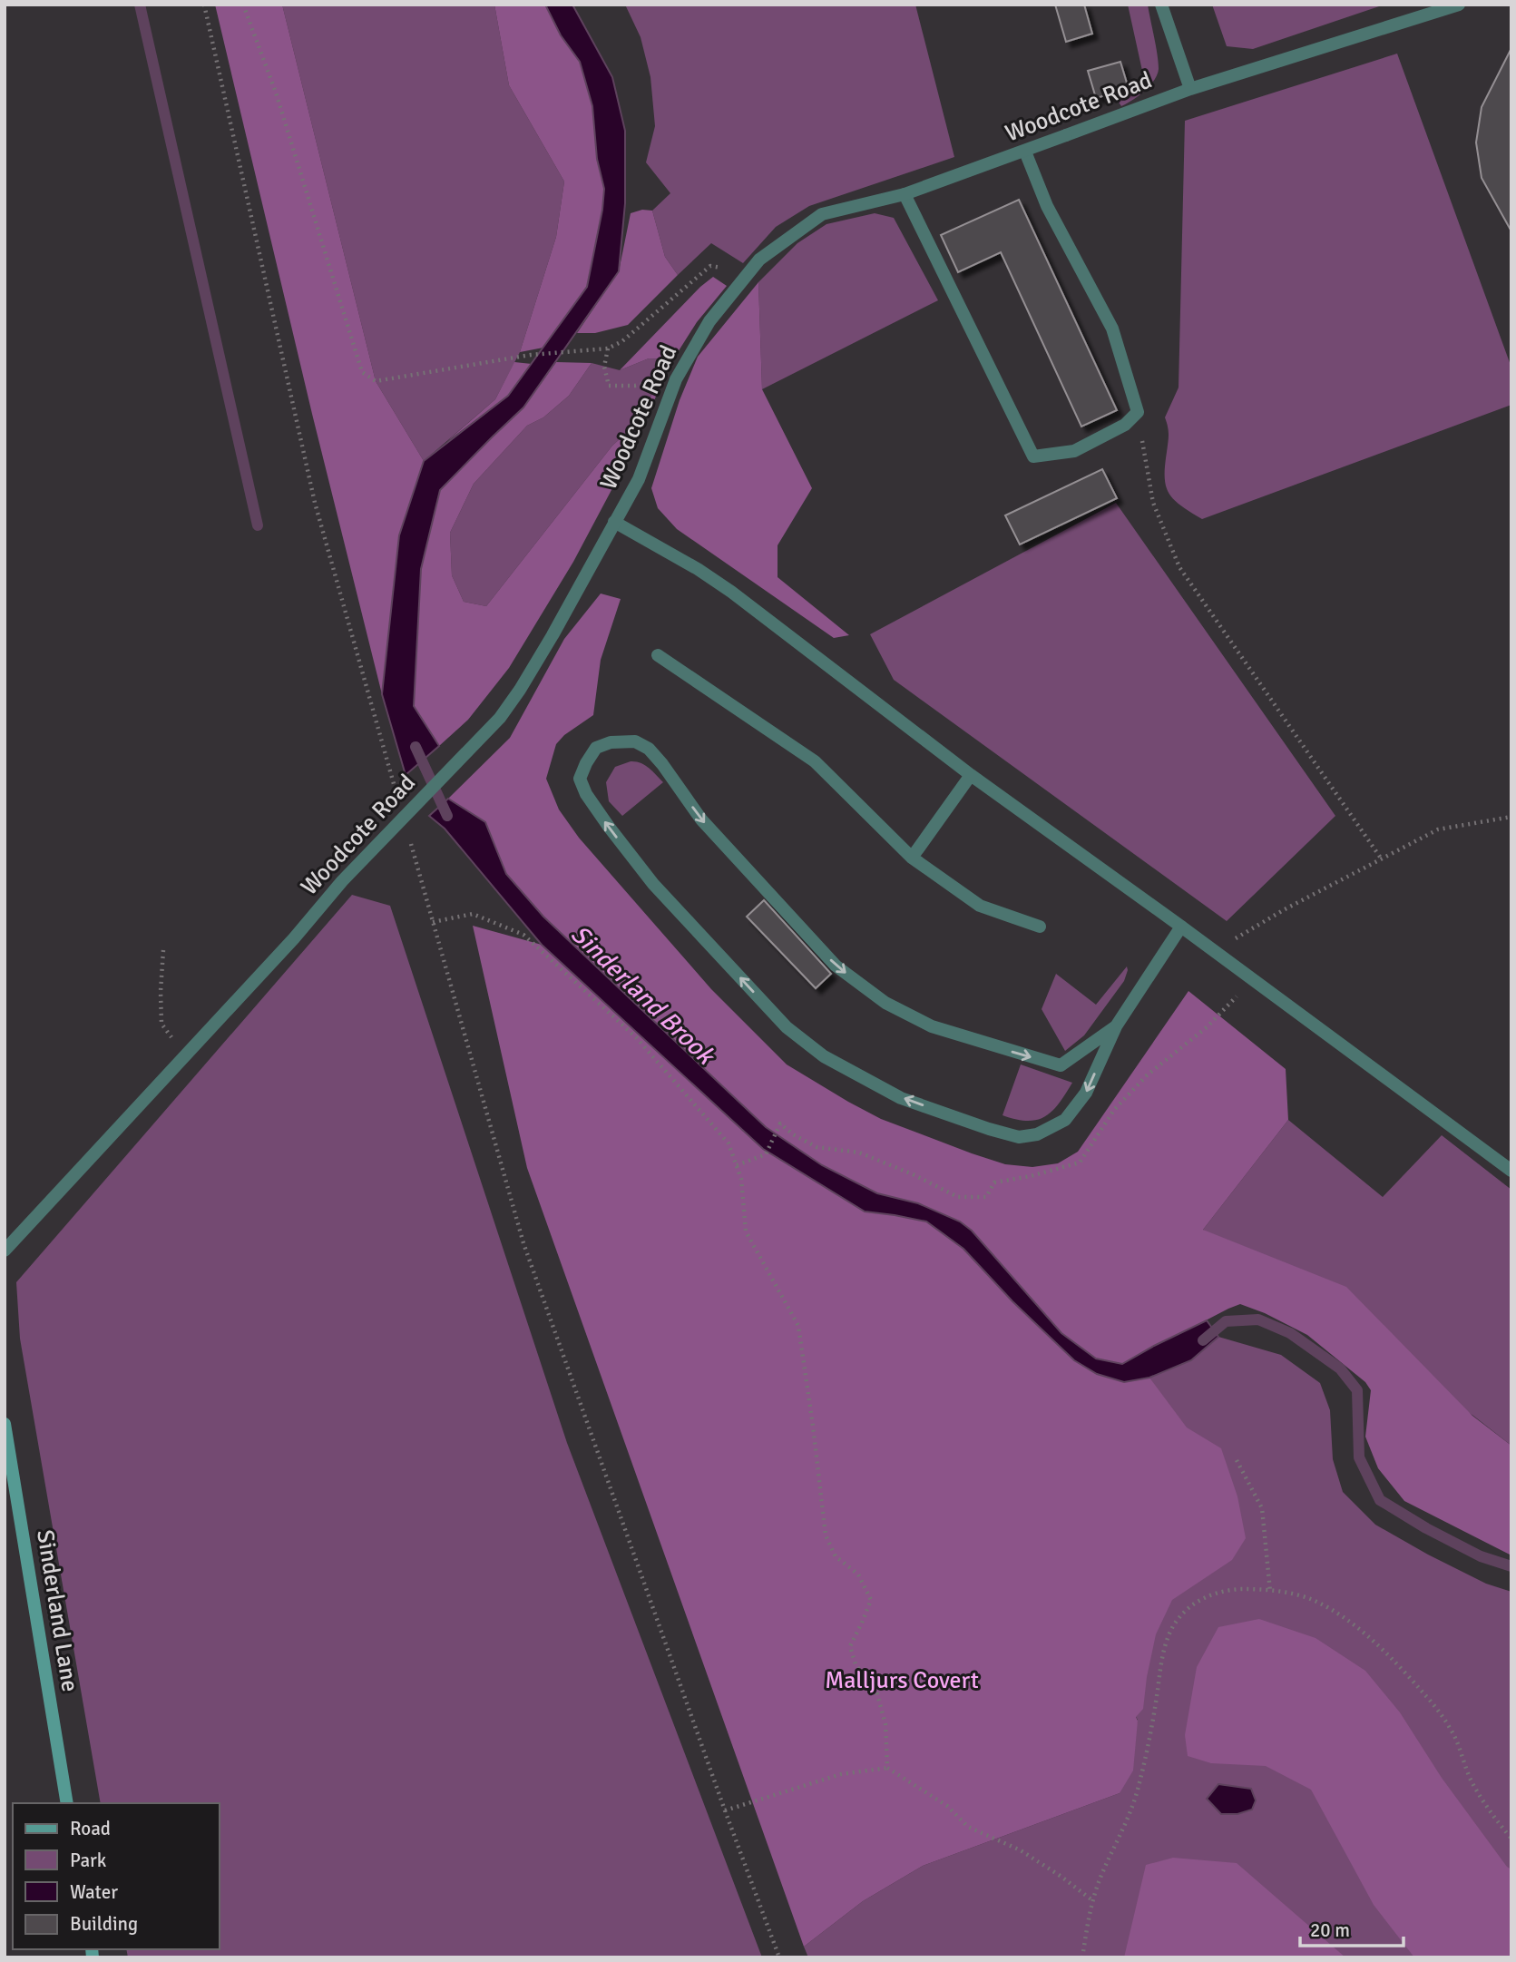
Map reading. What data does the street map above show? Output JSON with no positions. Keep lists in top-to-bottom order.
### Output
{
  "streets": {
    "street": ["Woodcote Road", "Sinderland Lane"]
  },
  "water": ["Sinderland Brook"],
  "parks": ["Malljurs Covert"],
  "legend": [
    "Road",
    "Park",
    "Water",
    "Building"
  ],
  "scale_bar": "20 m"
}
